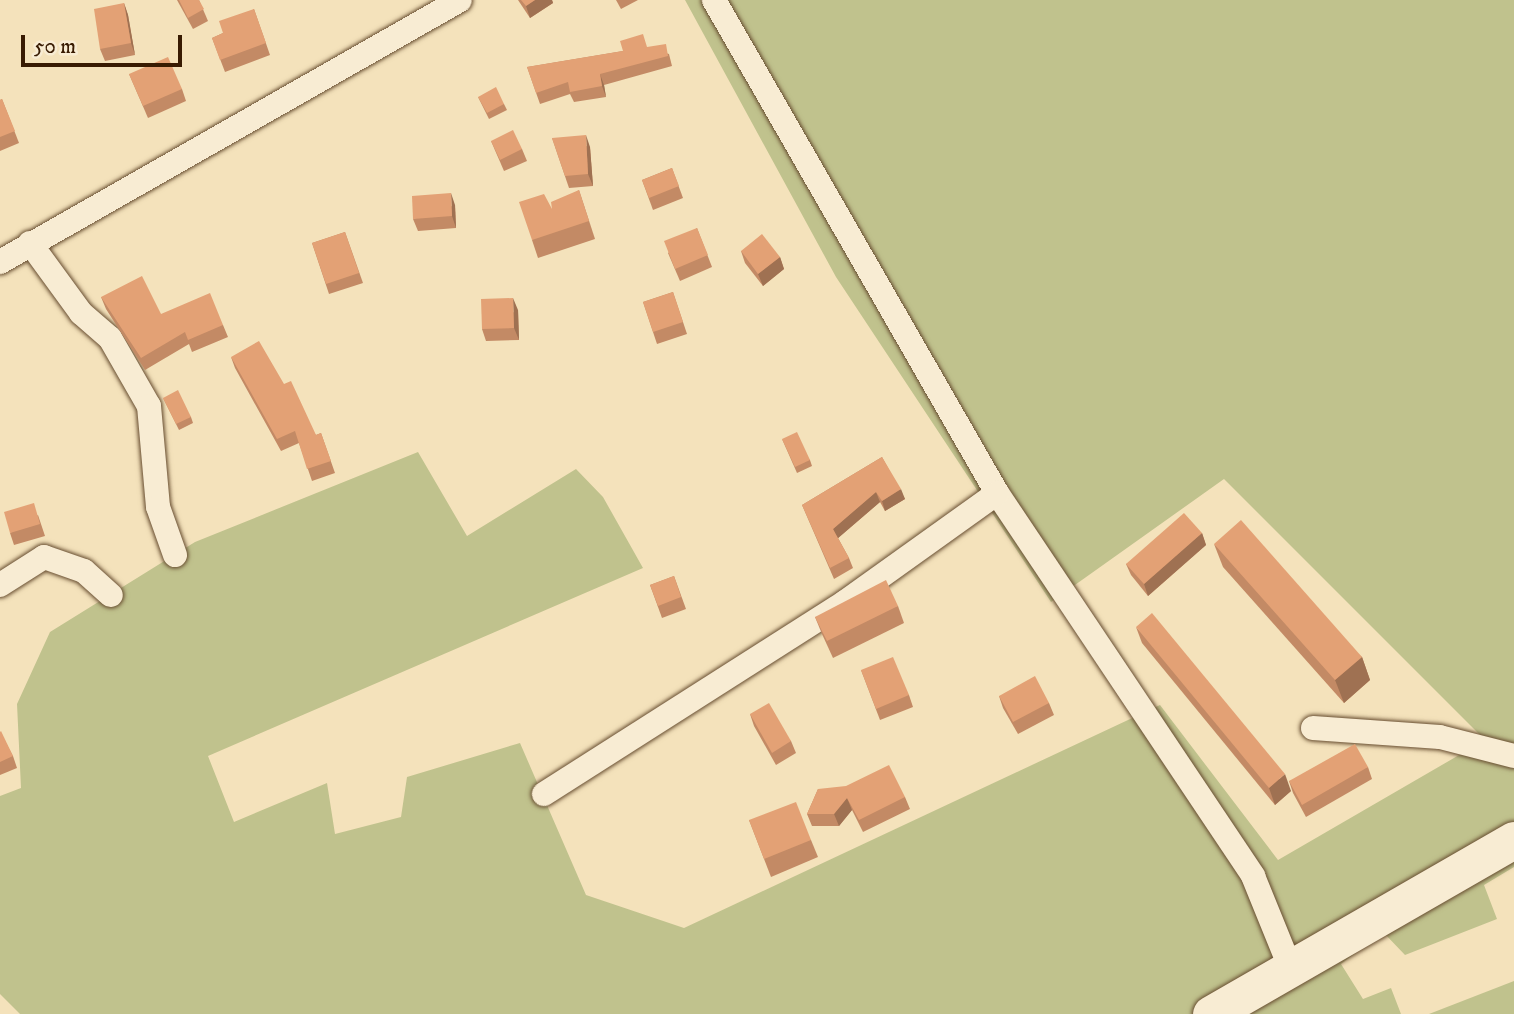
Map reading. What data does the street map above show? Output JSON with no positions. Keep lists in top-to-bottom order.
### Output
{
  "scale_bar": "50 m"
}
